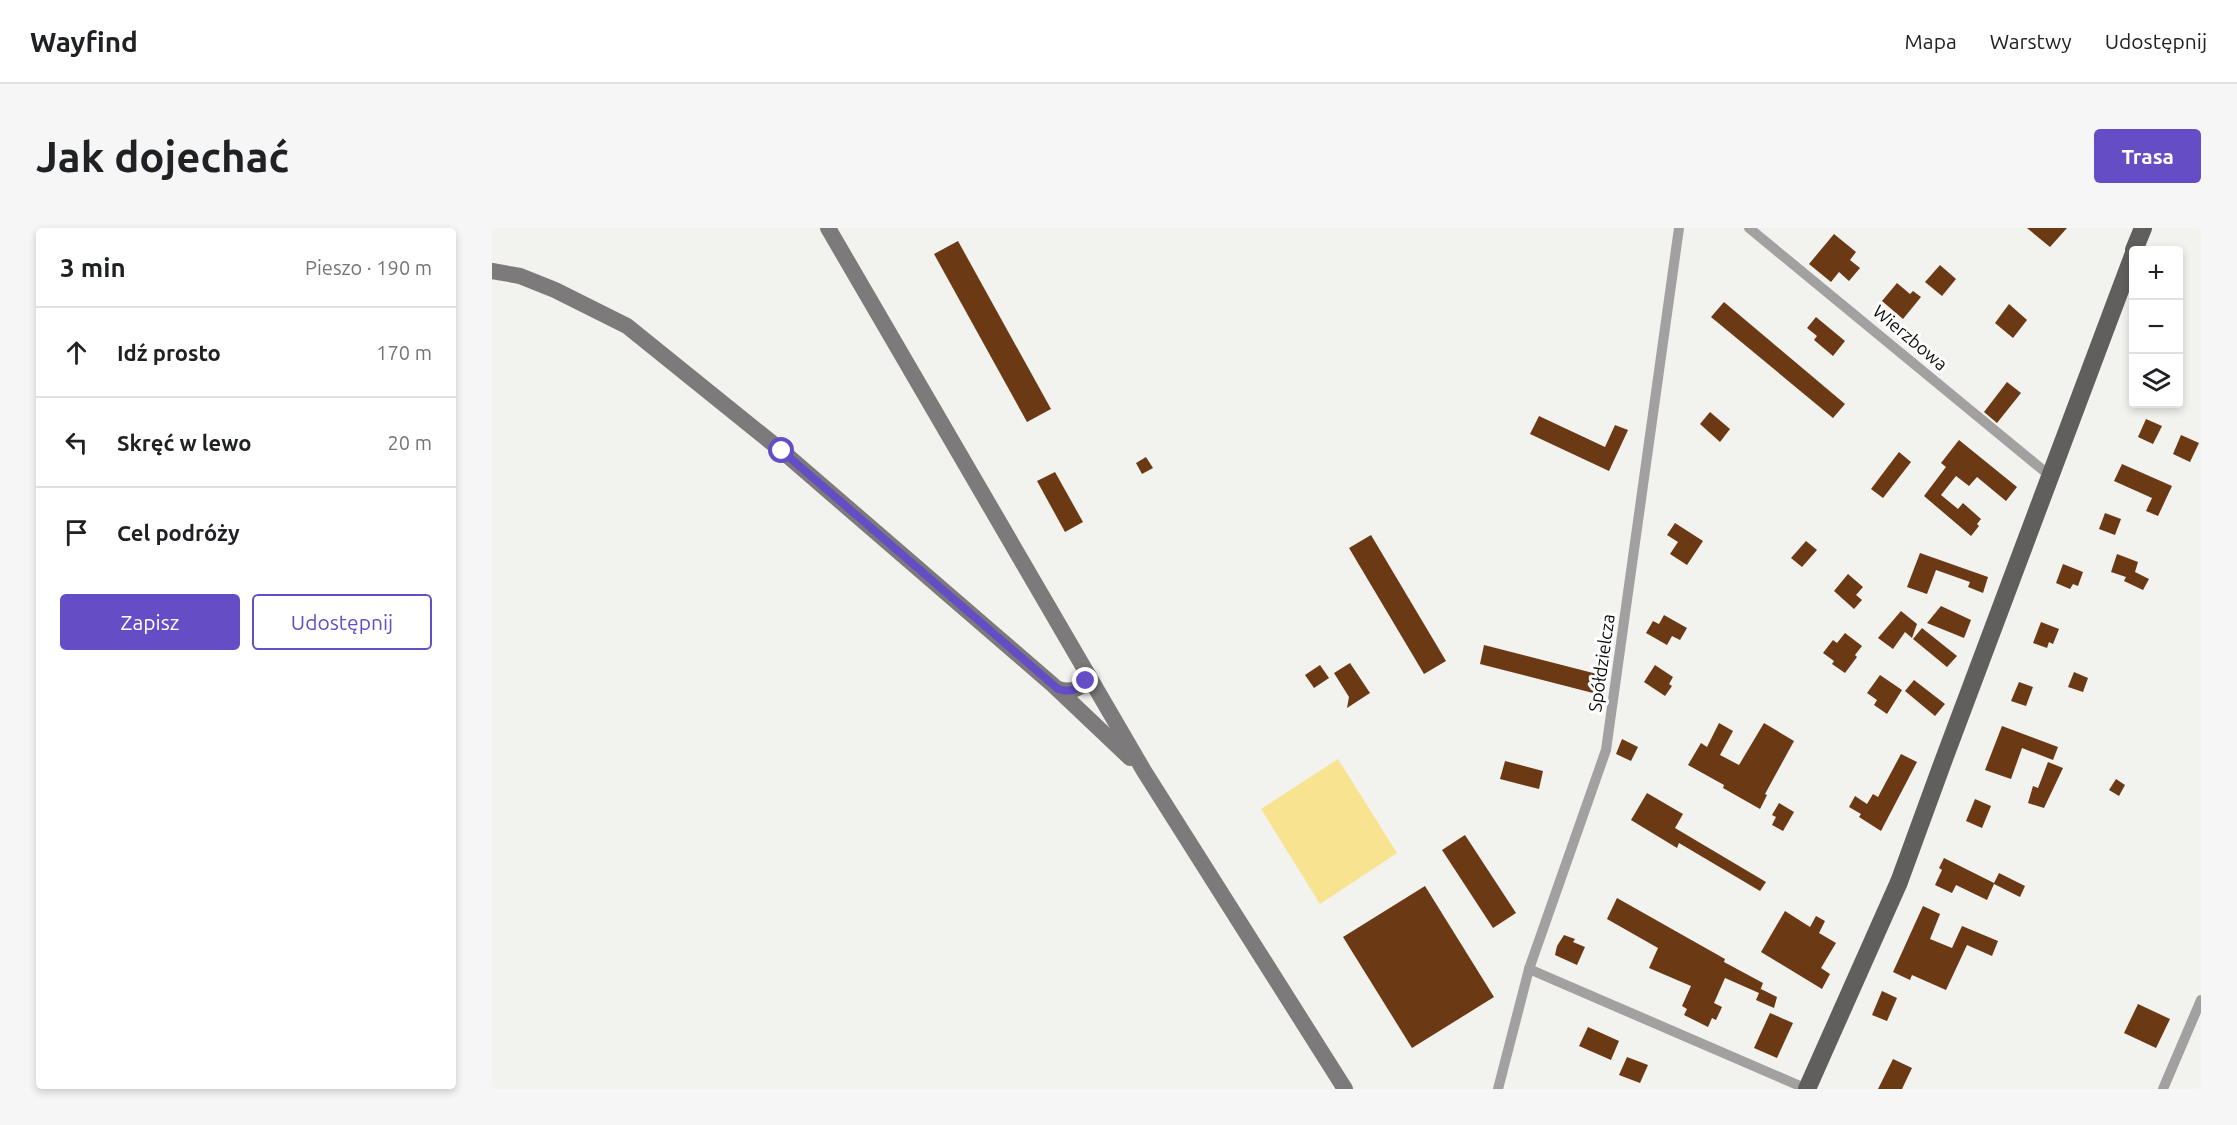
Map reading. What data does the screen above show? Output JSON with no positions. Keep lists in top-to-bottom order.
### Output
{
  "streets": {
    "street": ["Wierzbowa", "Spółdzielcza"]
  },
  "page": {
    "header": "Wayfind",
    "nav": ["Mapa", "Warstwy", "Udostępnij"],
    "buttons": [
      "Trasa",
      ["Zapisz", "Udostępnij"]
    ],
    "title": "Jak dojechać",
    "heading": ["3 min", "Pieszo · 190 m"],
    "map_buttons": ["+", "−"],
    "list": [
      ["Idź prosto", "170 m"],
      ["Skręć w lewo", "20 m"],
      "Cel podróży"
    ]
  }
}
